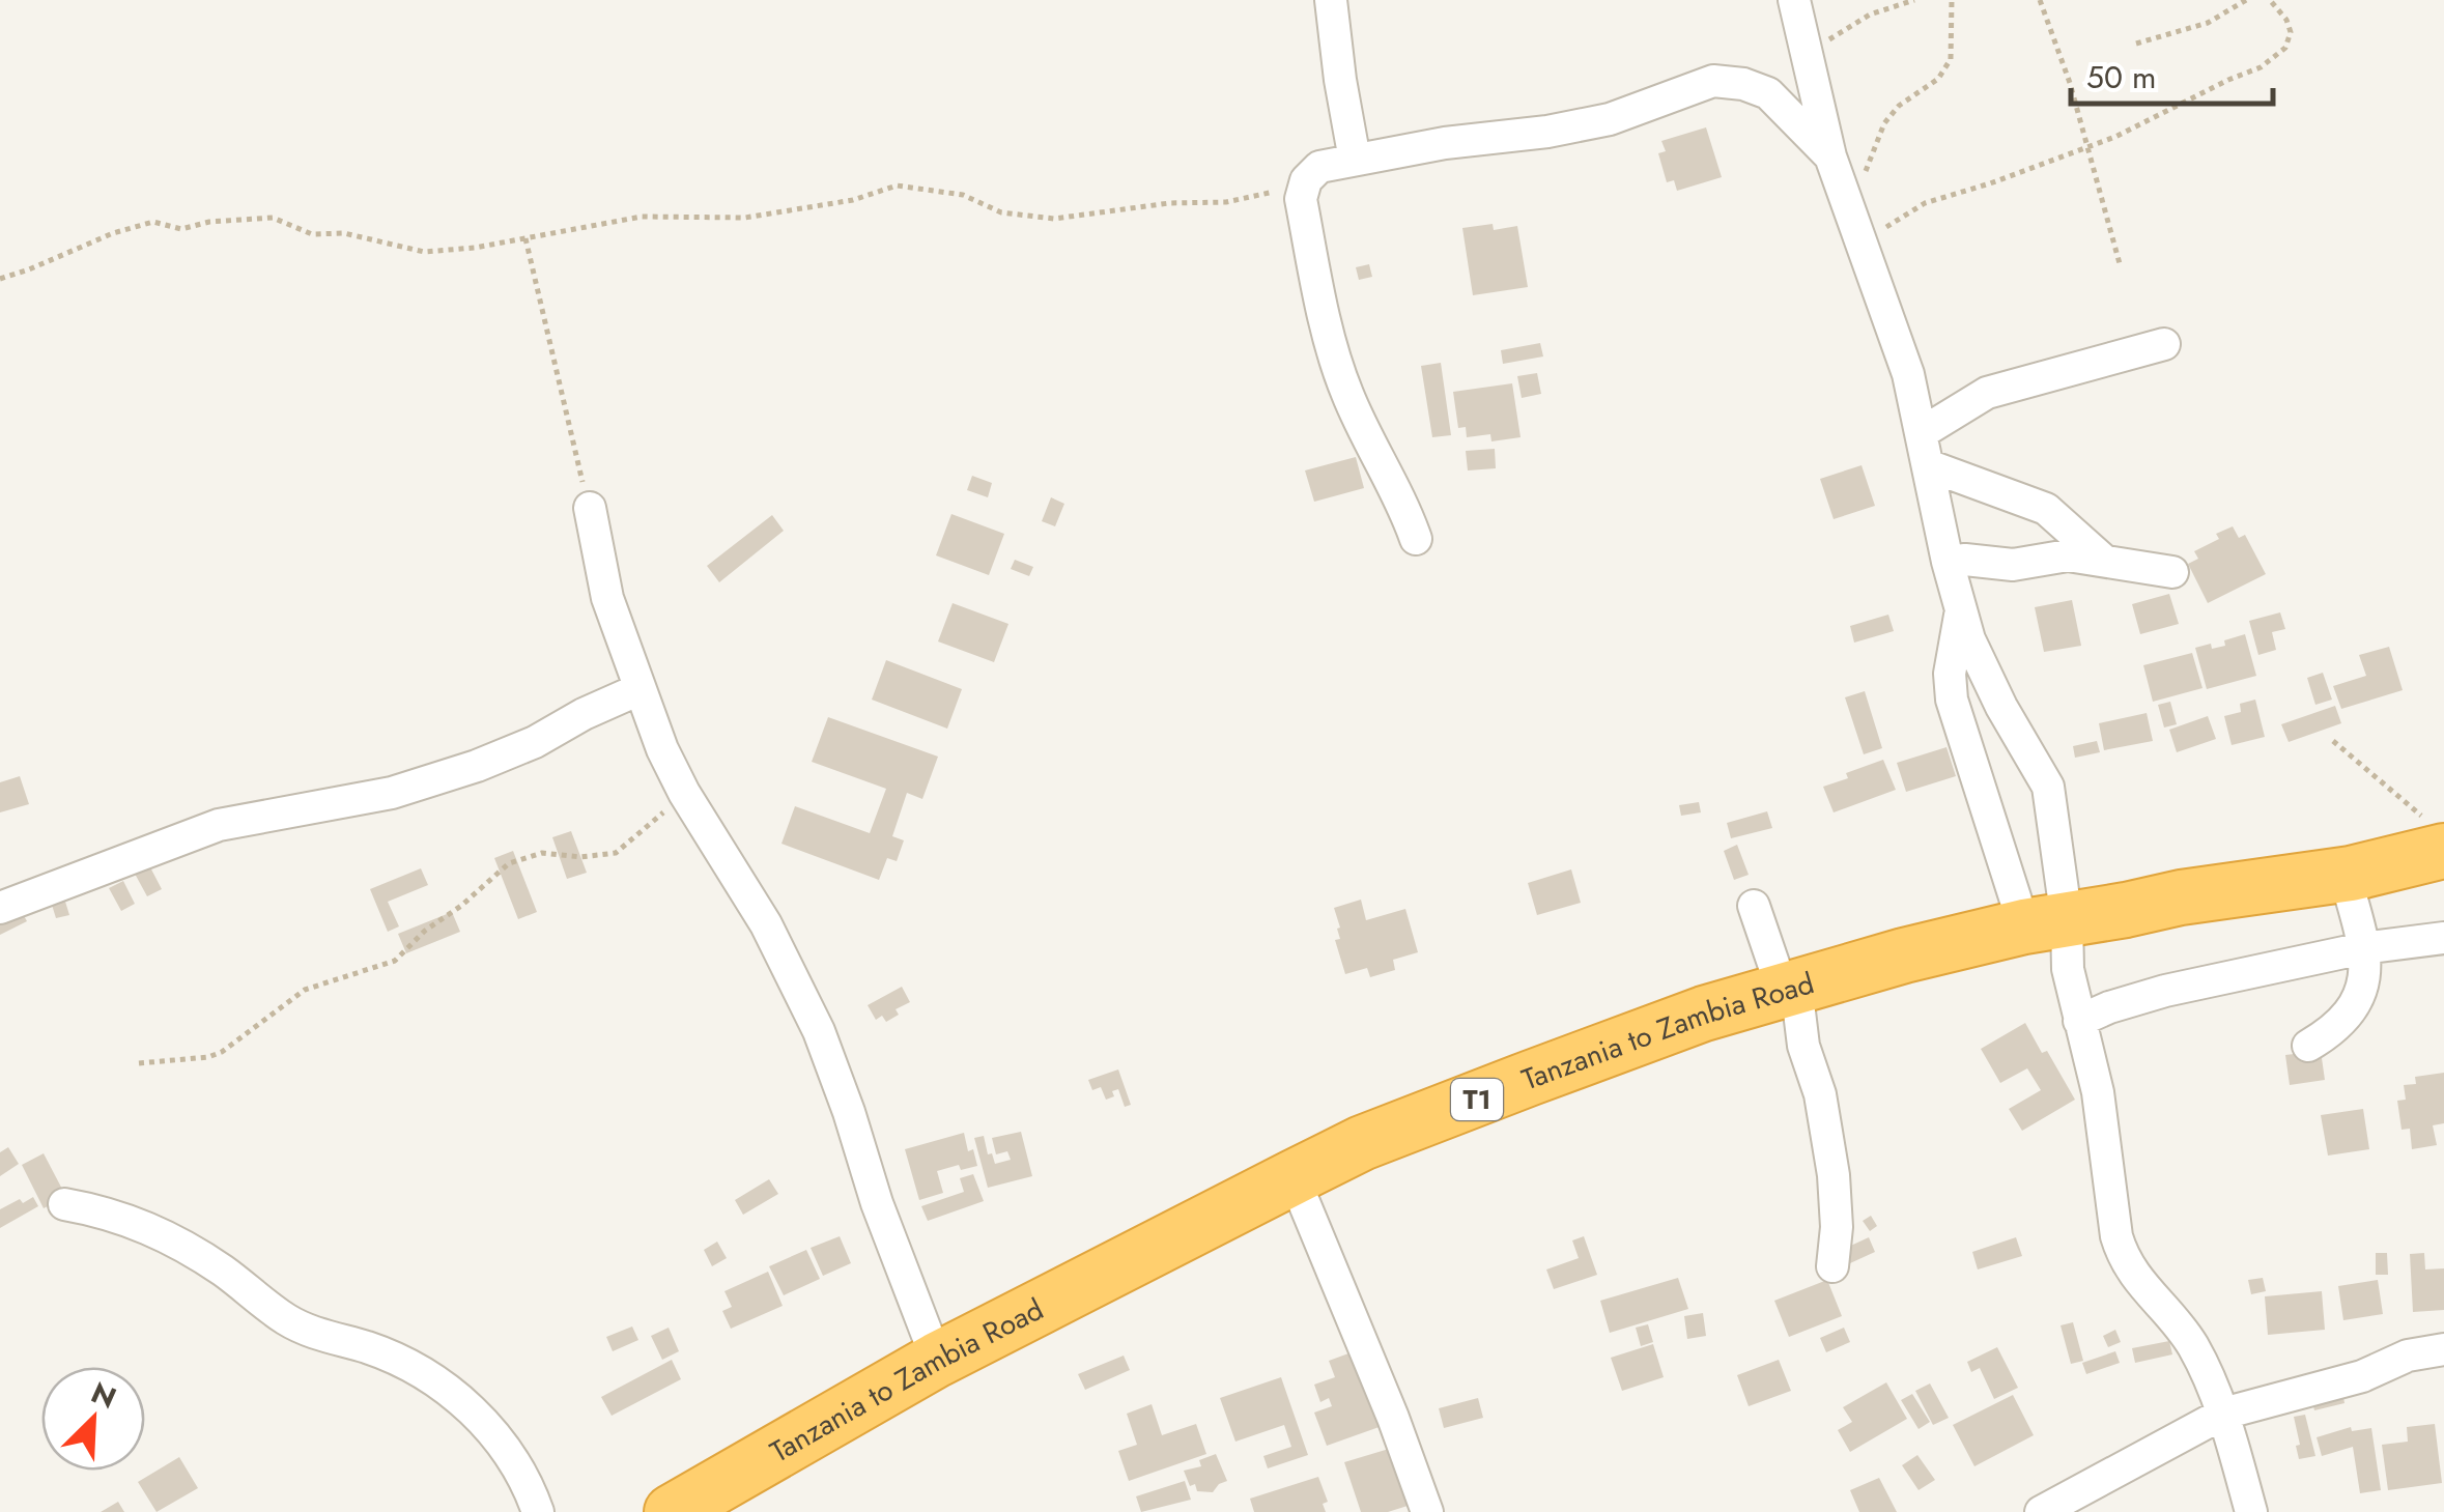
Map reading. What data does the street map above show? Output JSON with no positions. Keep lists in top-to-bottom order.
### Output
{
  "streets": {
    "highway": ["Tanzania to Zambia Road", "T1"]
  },
  "scale_bar": "50 m",
  "north": "top right"
}
